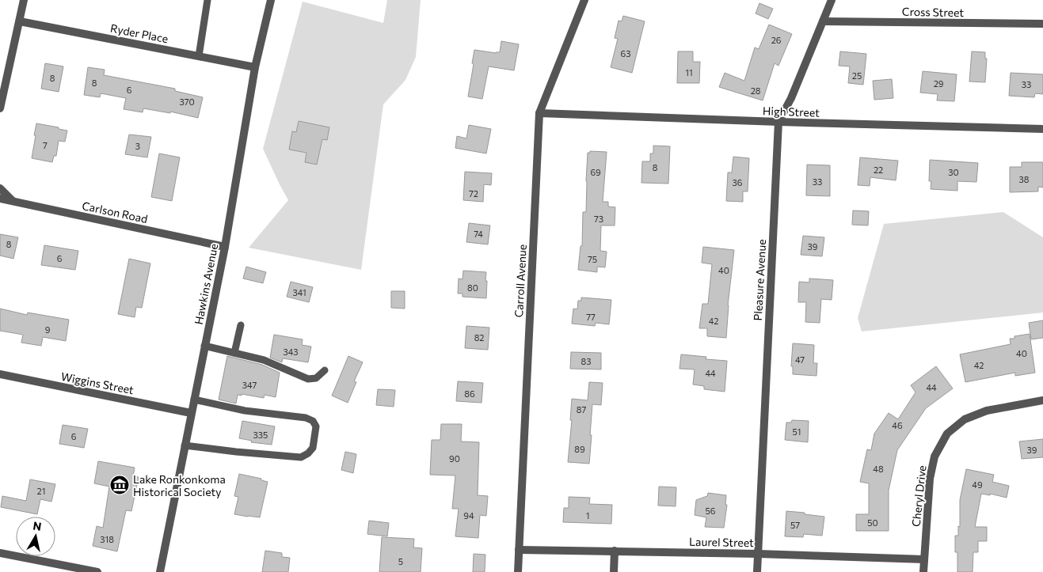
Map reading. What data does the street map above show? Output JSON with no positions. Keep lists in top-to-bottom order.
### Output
{
  "streets": {
    "street": [
      "Cross Street",
      "Ryder Place",
      "High Street",
      "Carlson Road",
      "Pleasure Avenue",
      "Carroll Avenue",
      "Hawkins Avenue",
      "Wiggins Street",
      "Cheryl Drive",
      "Laurel Street"
    ]
  },
  "crossings": [
    ["Cross Street", "Pleasure Avenue"],
    ["Ryder Place", "Hawkins Avenue"],
    ["High Street", "Pleasure Avenue"],
    ["High Street", "Carroll Avenue"],
    ["Carlson Road", "Hawkins Avenue"],
    ["Pleasure Avenue", "Laurel Street"],
    ["Carroll Avenue", "Laurel Street"],
    ["Hawkins Avenue", "Wiggins Street"],
    ["Cheryl Drive", "Laurel Street"]
  ],
  "places": {
    "museum": ["Lake Ronkonkoma Historical Society"]
  },
  "house_numbers": [
    "26",
    "63",
    "11",
    "25",
    "8",
    "8",
    "29",
    "33",
    "6",
    "28",
    "370",
    "7",
    "3",
    "8",
    "22",
    "69",
    "30",
    "38",
    "33",
    "36",
    "72",
    "73",
    "74",
    "8",
    "39",
    "6",
    "75",
    "40",
    "80",
    "341",
    "77",
    "42",
    "9",
    "82",
    "343",
    "40",
    "47",
    "83",
    "42",
    "44",
    "347",
    "44",
    "86",
    "87",
    "46",
    "51",
    "335",
    "6",
    "89",
    "39",
    "90",
    "48",
    "49",
    "21",
    "56",
    "94",
    "1",
    "50",
    "57",
    "318",
    "5"
  ],
  "north": "top"
}
